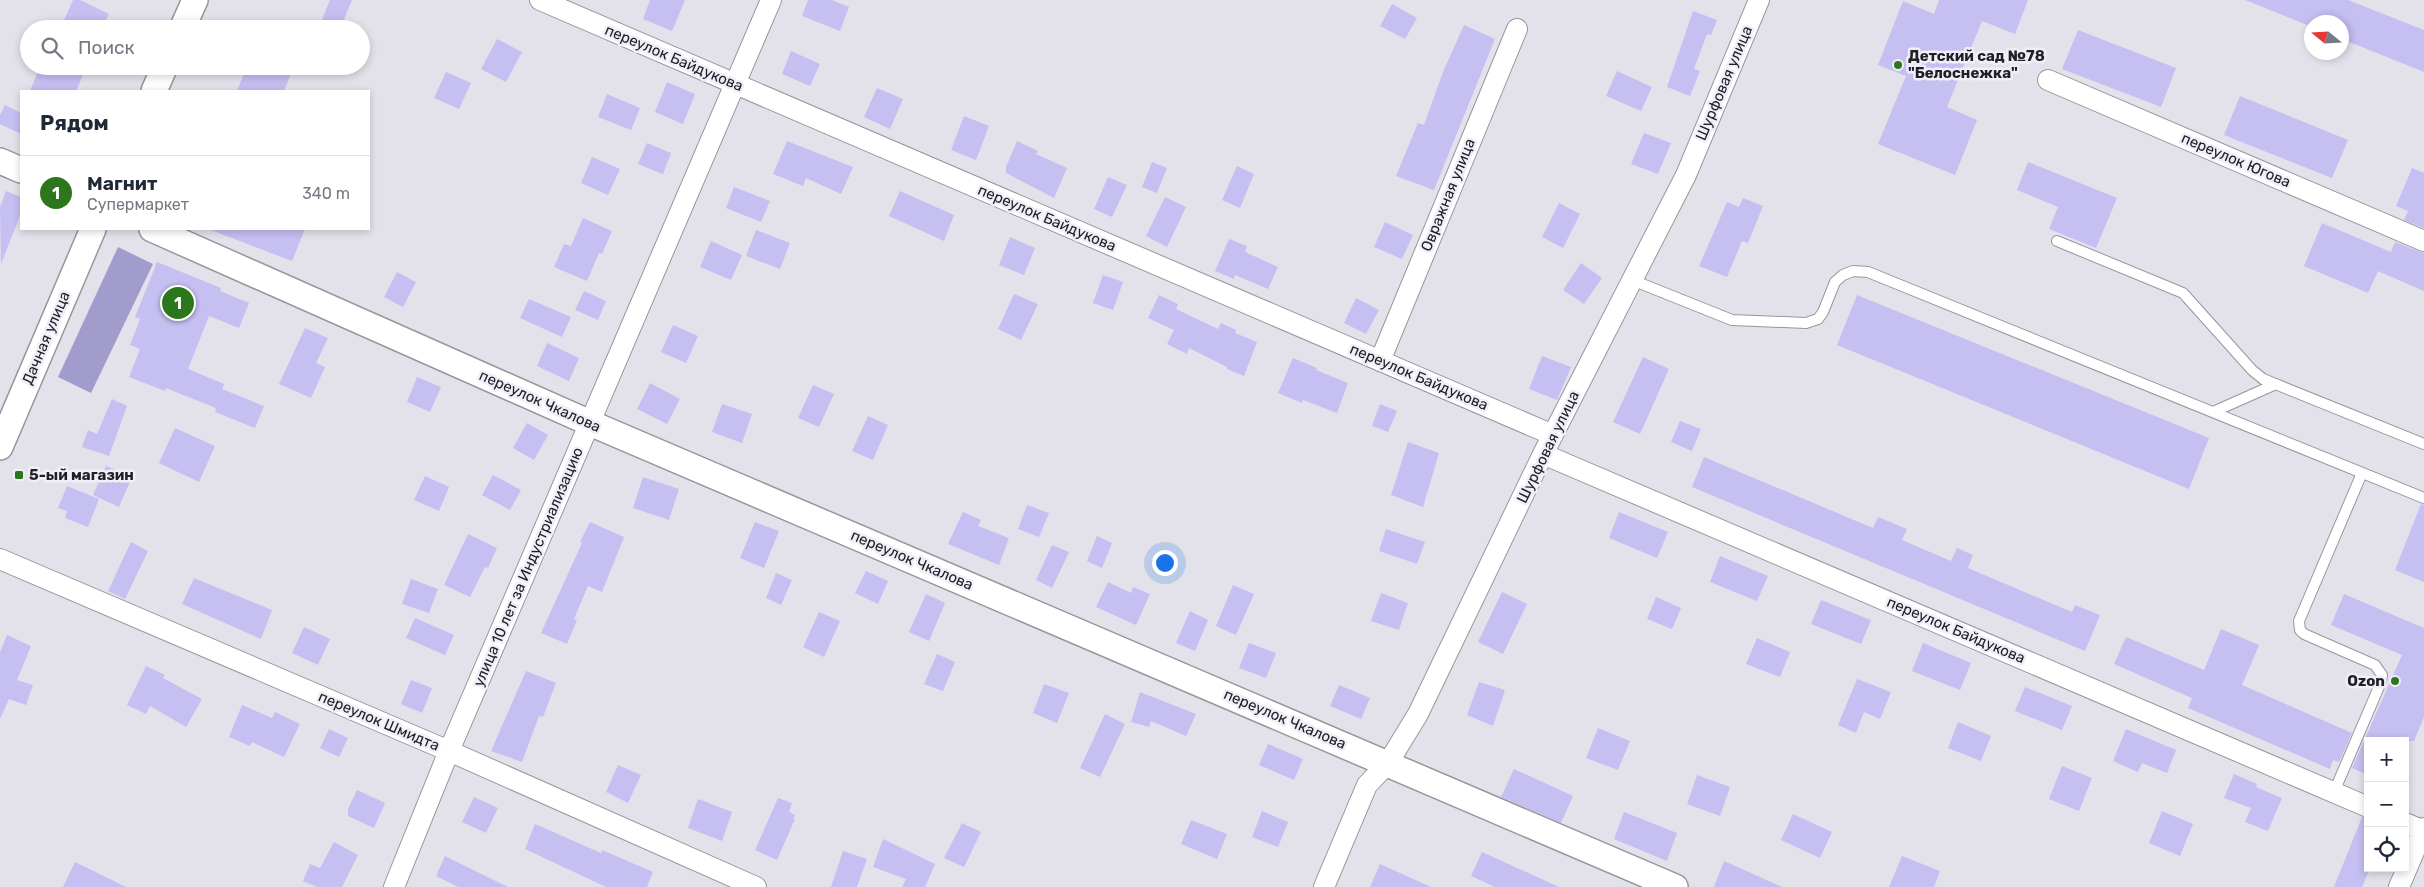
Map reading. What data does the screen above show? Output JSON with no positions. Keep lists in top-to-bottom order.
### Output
{
  "streets": {
    "street": [
      "переулок Байдукова",
      "Шурфовая улица",
      "переулок Югова",
      "Овражная улица",
      "Дачная улица",
      "переулок Чкалова",
      "улица 10 лет за Индустриализацию",
      "переулок Шмидта"
    ]
  },
  "crossings": [
    ["переулок Байдукова", "Шурфовая улица"],
    ["переулок Байдукова", "Овражная улица"],
    ["переулок Байдукова", "улица 10 лет за Индустриализацию"],
    ["Шурфовая улица", "переулок Чкалова"],
    ["переулок Чкалова", "улица 10 лет за Индустриализацию"],
    ["улица 10 лет за Индустриализацию", "переулок Шмидта"]
  ],
  "places": {
    "other": ["Детский сад №78 \"Белоснежка\"", "Ozon"],
    "transit": ["5-ый магазин"]
  },
  "north": "left",
  "page": {
    "search": "Поиск",
    "heading": "Рядом",
    "list": [
      {
        "mark": "1",
        "name": "Магнит",
        "note": "Супермаркет",
        "value": "340 m"
      }
    ],
    "pins": "1",
    "map_buttons": ["+", "−"]
  }
}
